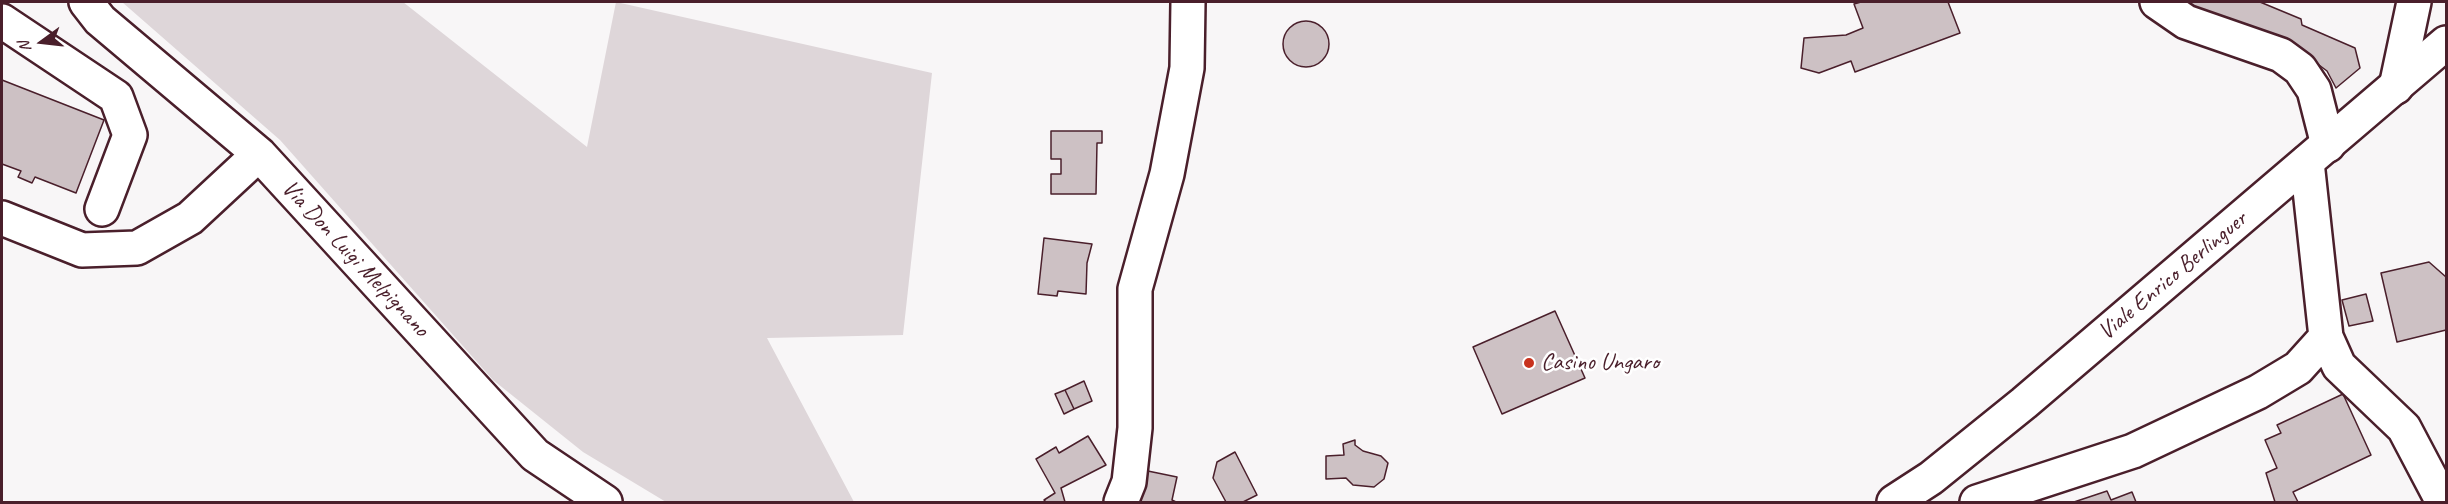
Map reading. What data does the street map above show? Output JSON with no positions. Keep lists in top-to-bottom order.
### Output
{
  "streets": {
    "street": ["Via Don Luigi Melpignano", "Viale Enrico Berlinguer"]
  },
  "places": ["Casino Ungaro"],
  "north": "left"
}
